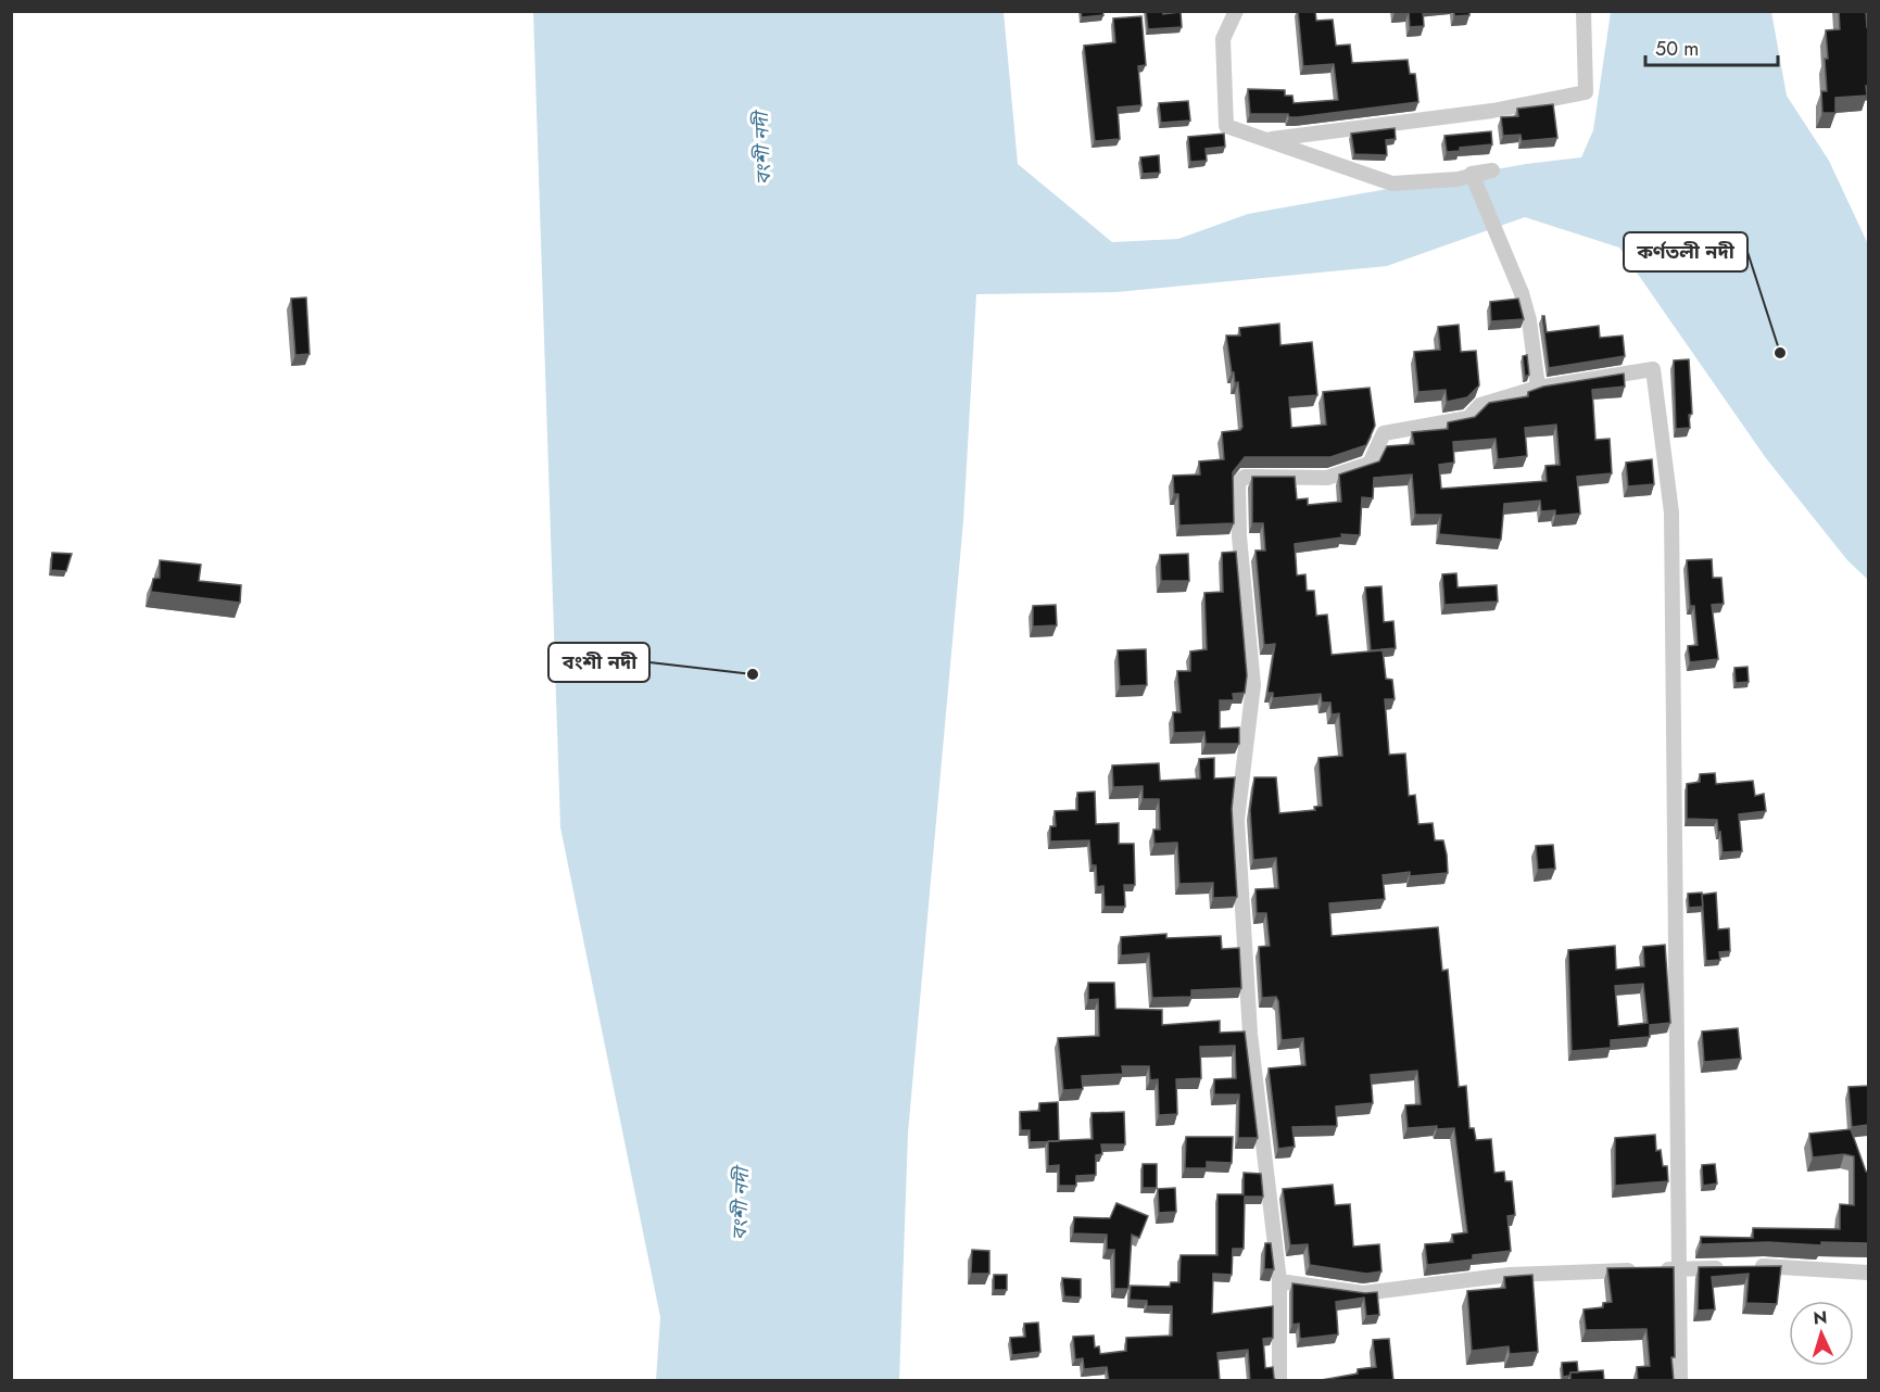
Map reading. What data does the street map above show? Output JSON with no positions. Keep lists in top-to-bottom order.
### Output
{
  "water": ["বংশী নদী"],
  "places": ["কর্ণতলী নদী", "বংশী নদী"],
  "scale_bar": "50 m",
  "north": "top"
}
